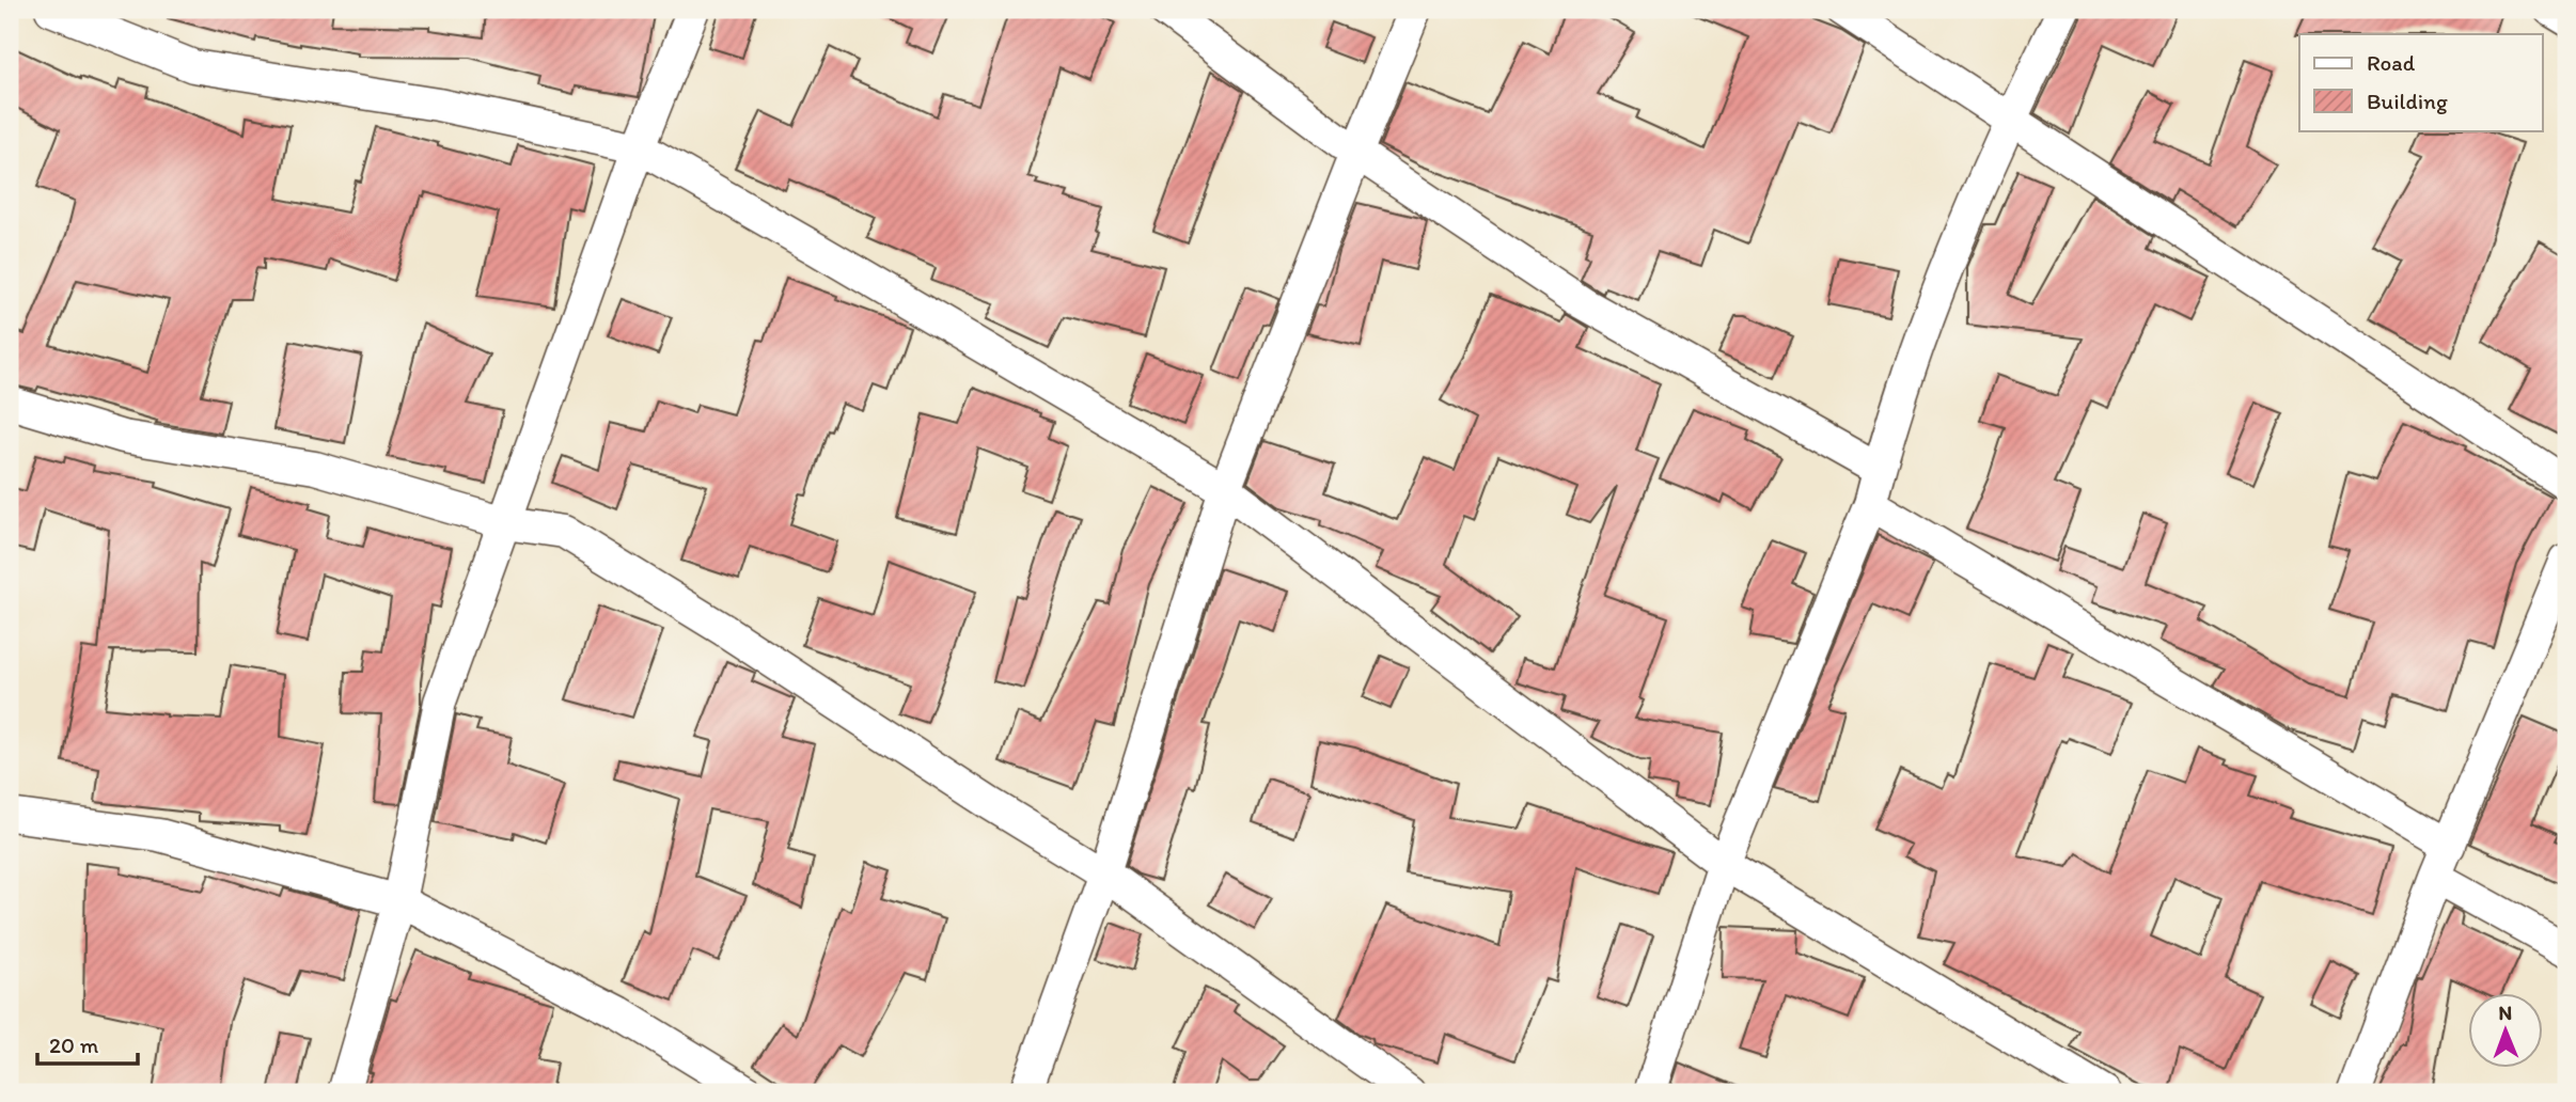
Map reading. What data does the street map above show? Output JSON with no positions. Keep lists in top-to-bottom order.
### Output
{
  "legend": ["Road", "Building"],
  "scale_bar": "20 m",
  "north": "top"
}
